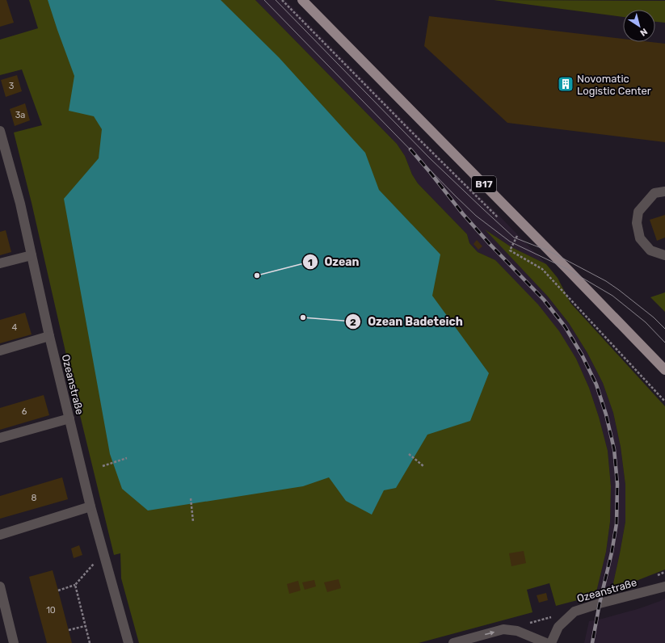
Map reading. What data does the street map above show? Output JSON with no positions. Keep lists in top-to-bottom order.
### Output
{
  "streets": {
    "main road": ["B17"],
    "street": ["Ozeanstraße"]
  },
  "places": {
    "building": ["Novomatic Logistic Center"],
    "other": ["Ozean", "Ozean Badeteich"]
  },
  "house_numbers": [
    "3",
    "3a",
    "4",
    "6",
    "8",
    "10"
  ],
  "north": "bottom right"
}
